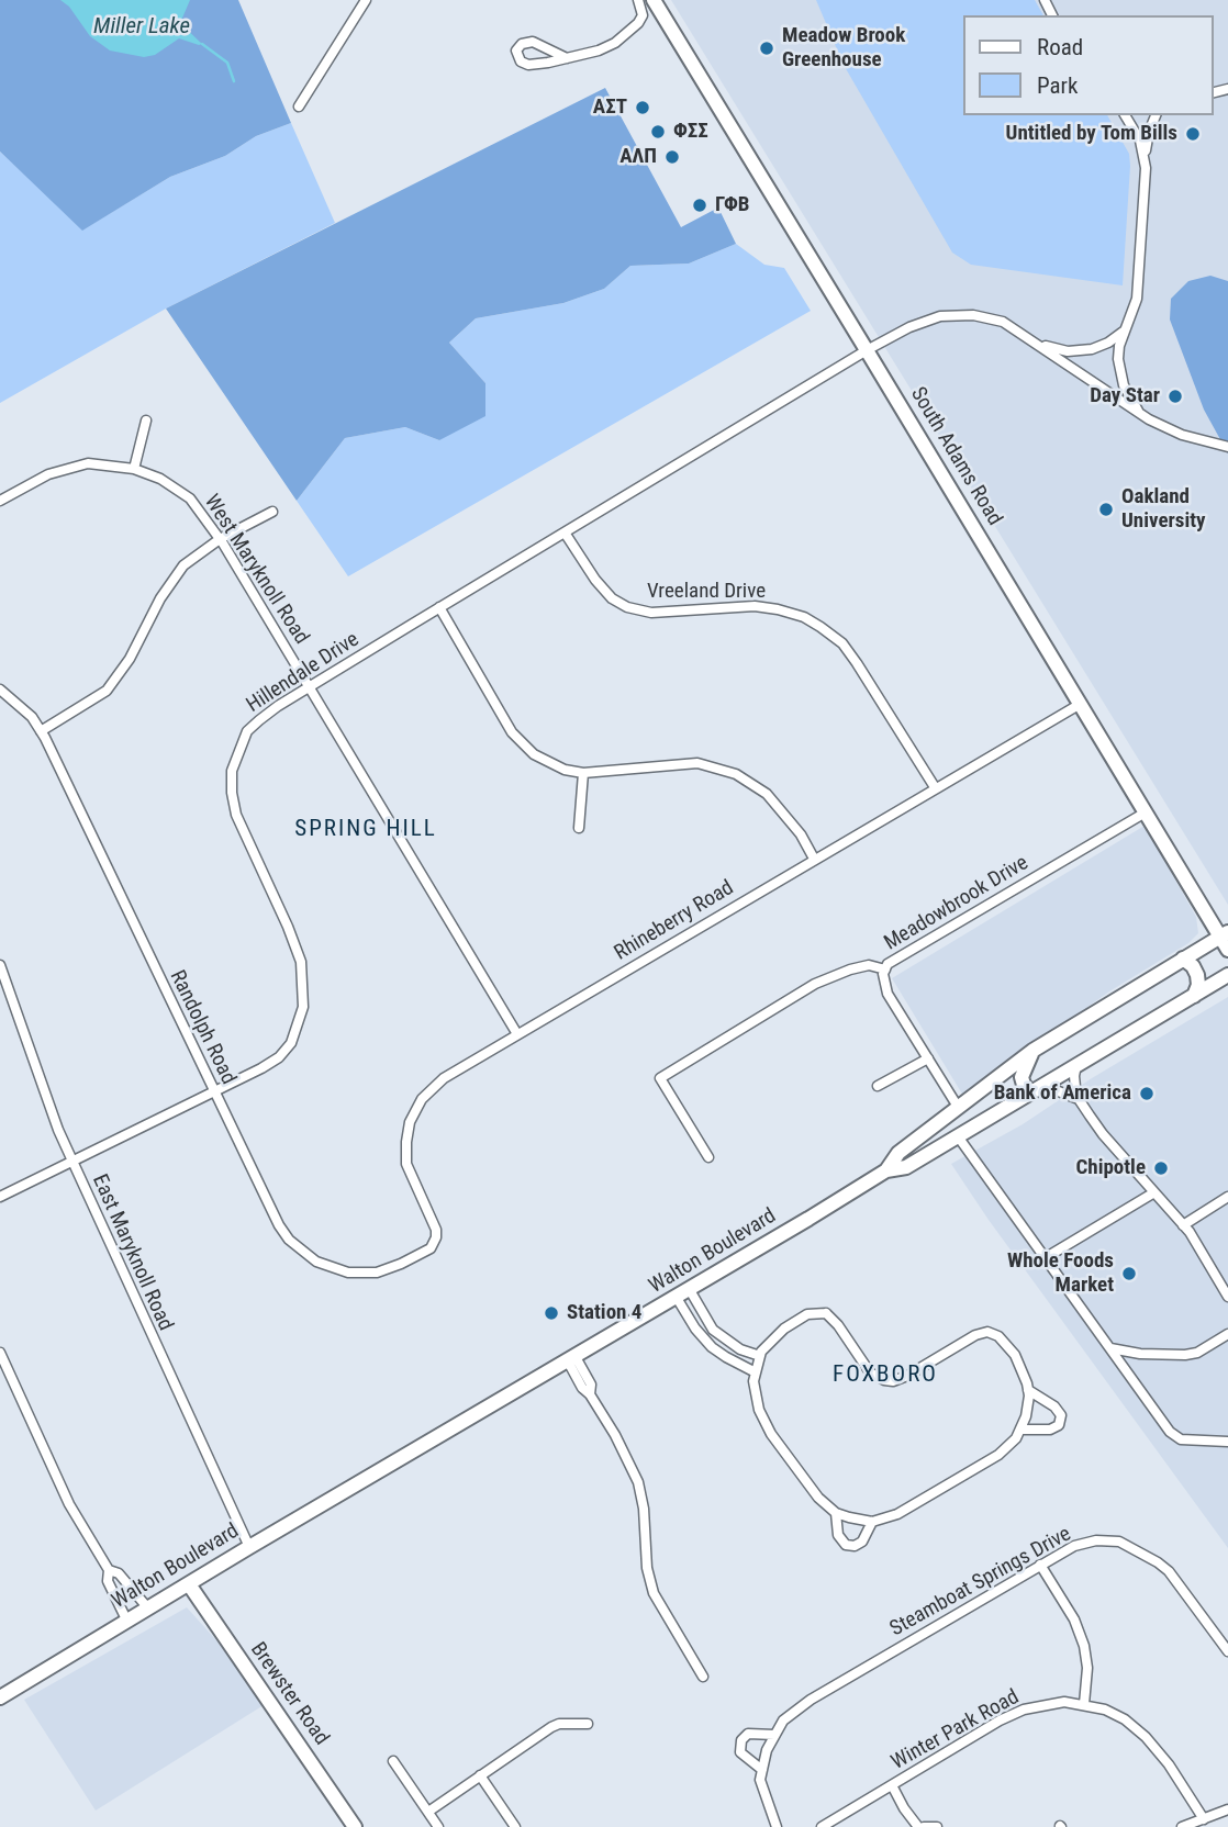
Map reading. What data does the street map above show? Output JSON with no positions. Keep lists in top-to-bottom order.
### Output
{
  "streets": {
    "main road": ["South Adams Road", "Walton Boulevard", "Brewster Road"],
    "street": [
      "West Maryknoll Road",
      "Vreeland Drive",
      "Hillendale Drive",
      "Meadowbrook Drive",
      "Rhineberry Road",
      "Randolph Road",
      "East Maryknoll Road",
      "Steamboat Springs Drive",
      "Winter Park Road"
    ]
  },
  "crossings": [
    ["South Adams Road", "Hillendale Drive"],
    ["South Adams Road", "Meadowbrook Drive"],
    ["South Adams Road", "Rhineberry Road"],
    ["South Adams Road", "Walton Boulevard"],
    ["West Maryknoll Road", "Hillendale Drive"],
    ["West Maryknoll Road", "Rhineberry Road"],
    ["Vreeland Drive", "Hillendale Drive"],
    ["Vreeland Drive", "Rhineberry Road"],
    ["Hillendale Drive", "Randolph Road"],
    ["Hillendale Drive", "East Maryknoll Road"],
    ["Meadowbrook Drive", "Walton Boulevard"],
    ["Rhineberry Road", "Randolph Road"],
    ["Walton Boulevard", "East Maryknoll Road"],
    ["Walton Boulevard", "Brewster Road"]
  ],
  "districts": ["SPRING HILL", "FOXBORO"],
  "water": ["Miller Lake"],
  "places": [
    "Meadow Brook Greenhouse",
    "AΣΤ",
    "ΦΣΣ",
    "Untitled by Tom Bills",
    "AΛΠ",
    "ΓΦB",
    "Day Star",
    "Oakland University",
    "Bank of America",
    "Chipotle",
    "Whole Foods Market",
    "Station 4"
  ],
  "legend": ["Road", "Park"]
}
